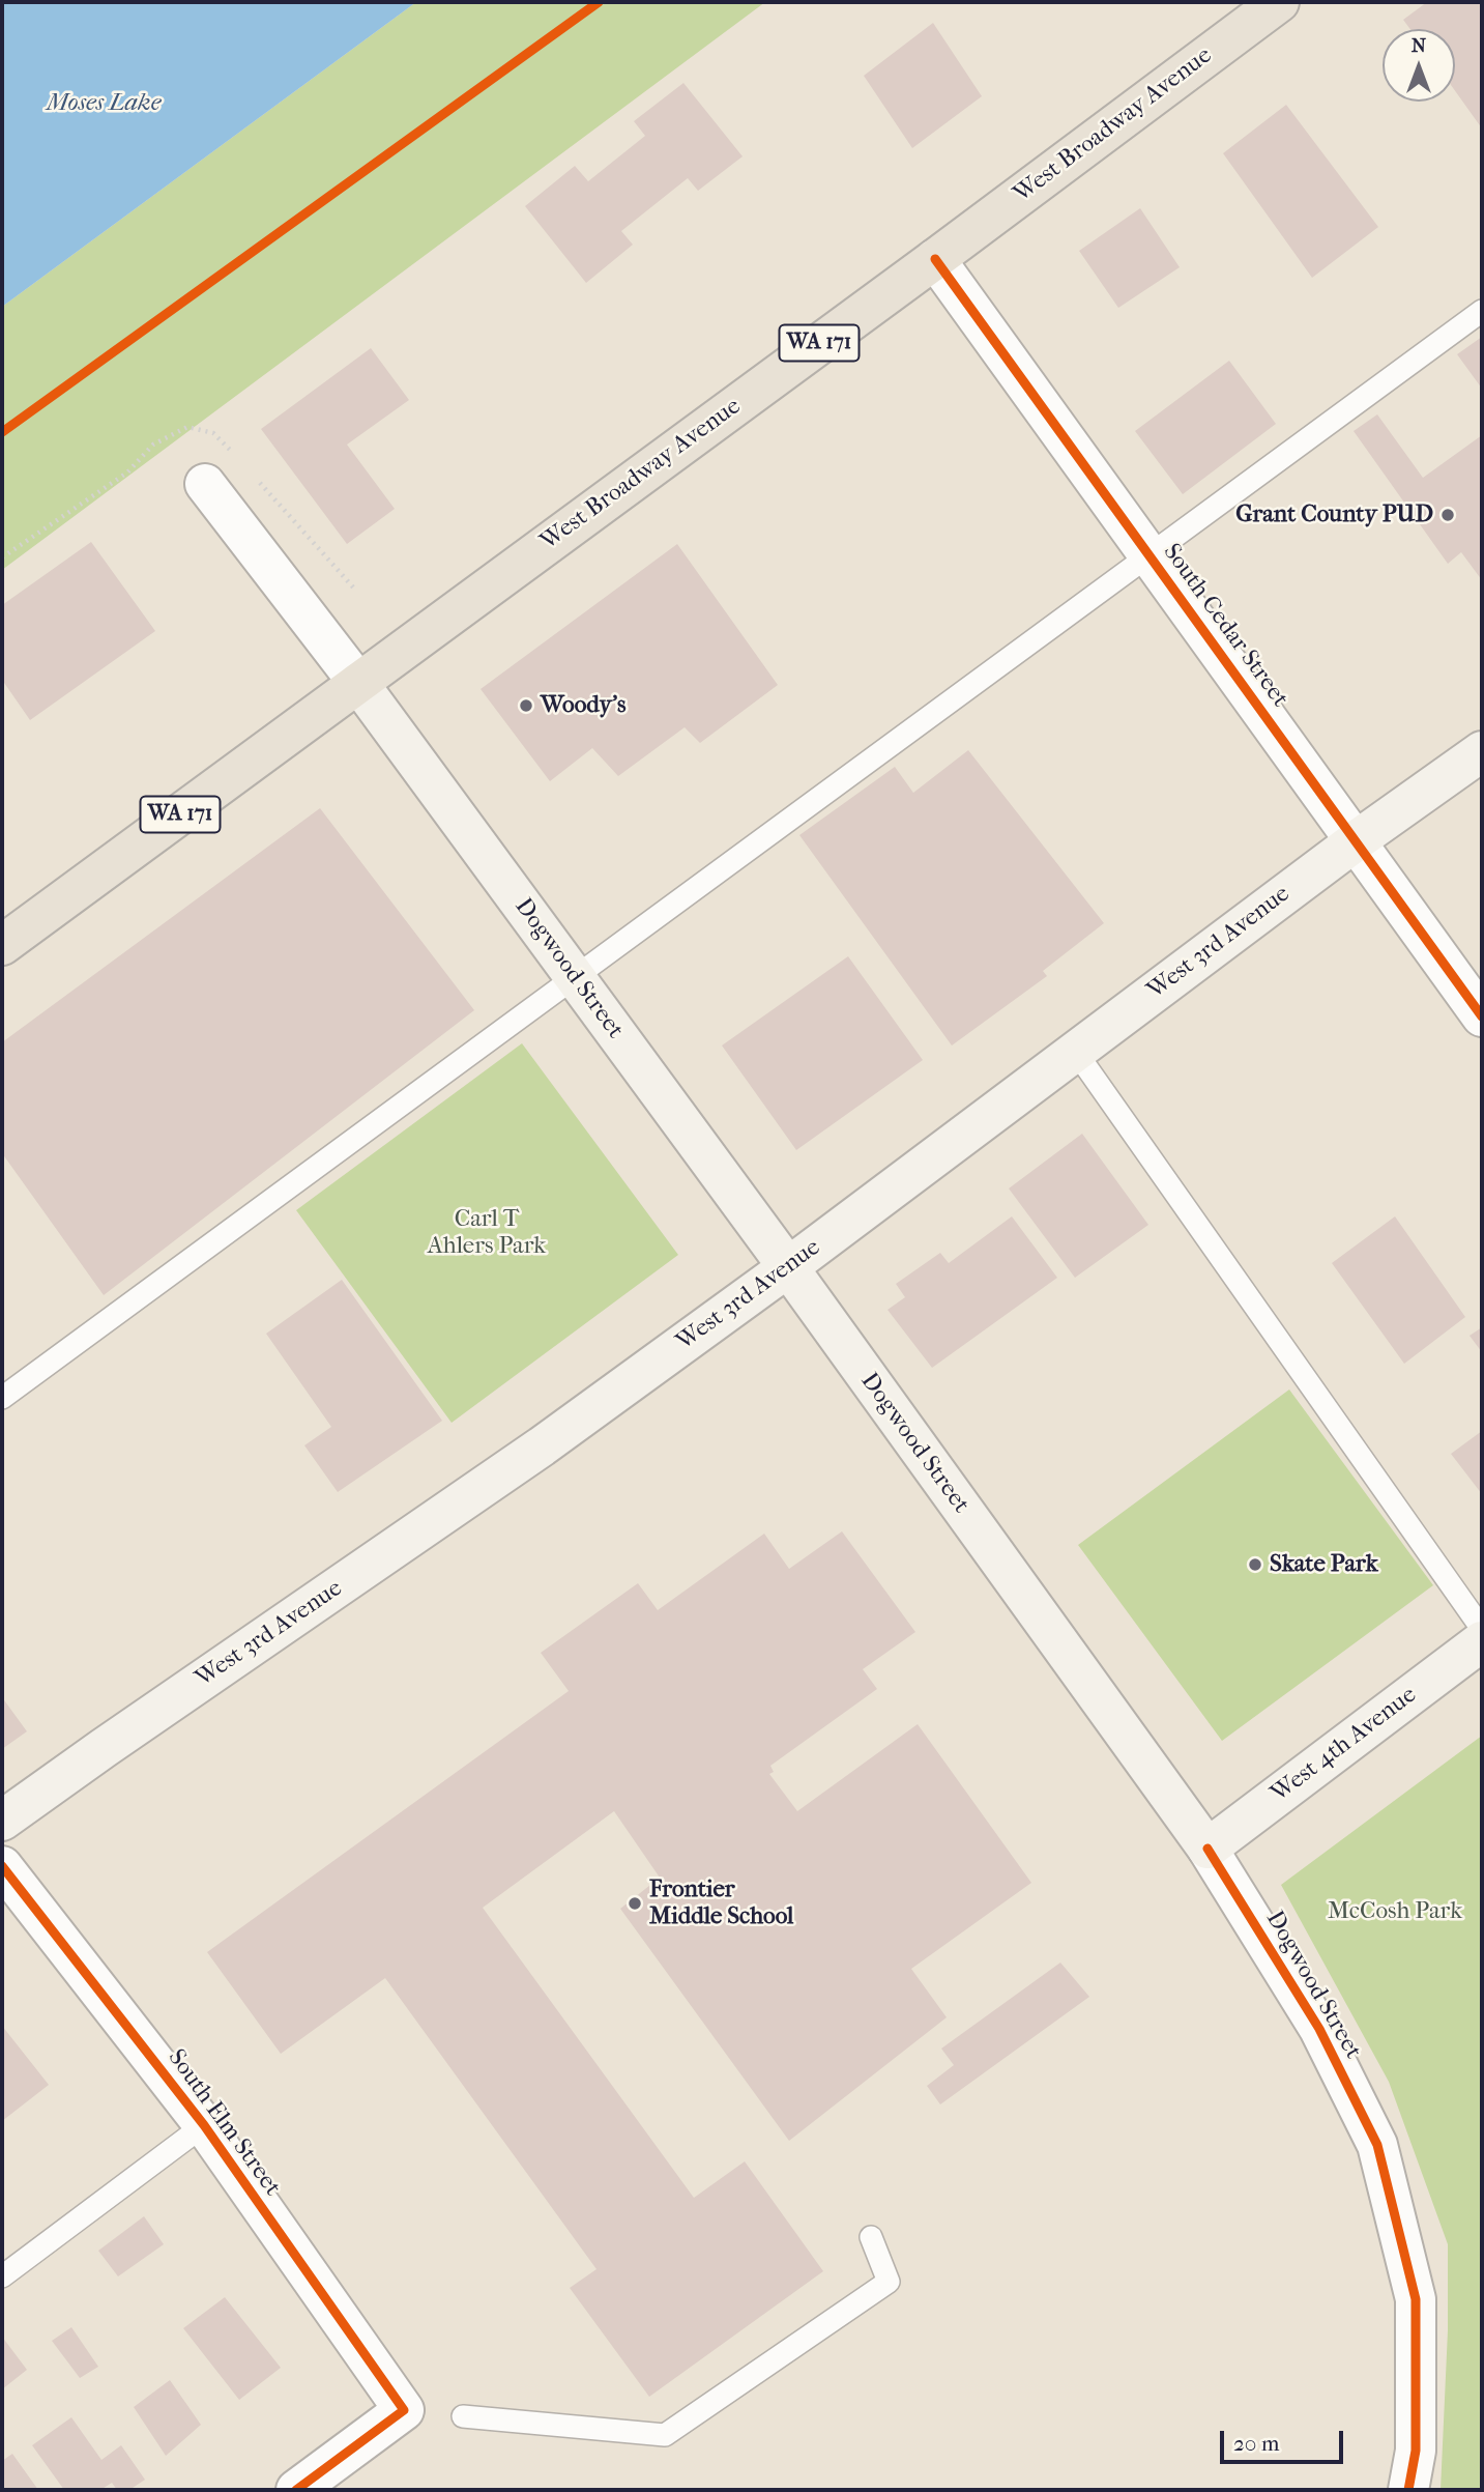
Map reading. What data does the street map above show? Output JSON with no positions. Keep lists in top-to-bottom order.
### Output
{
  "streets": {
    "main road": [
      "West Broadway Avenue",
      "WA 171",
      "West 3rd Avenue",
      "Dogwood Street",
      "West 4th Avenue"
    ],
    "street": ["South Cedar Street", "South Elm Street"]
  },
  "crossings": [
    ["West Broadway Avenue", "South Cedar Street"],
    ["West Broadway Avenue", "Dogwood Street"],
    ["South Cedar Street", "West 3rd Avenue"],
    ["West 3rd Avenue", "Dogwood Street"],
    ["Dogwood Street", "West 4th Avenue"]
  ],
  "water": ["Moses Lake"],
  "parks": ["Carl T Ahlers Park", "McCosh Park"],
  "places": [
    "Grant County PUD",
    "Woody's",
    "Skate Park",
    "Frontier Middle School"
  ],
  "scale_bar": "20 m",
  "north": "top"
}
